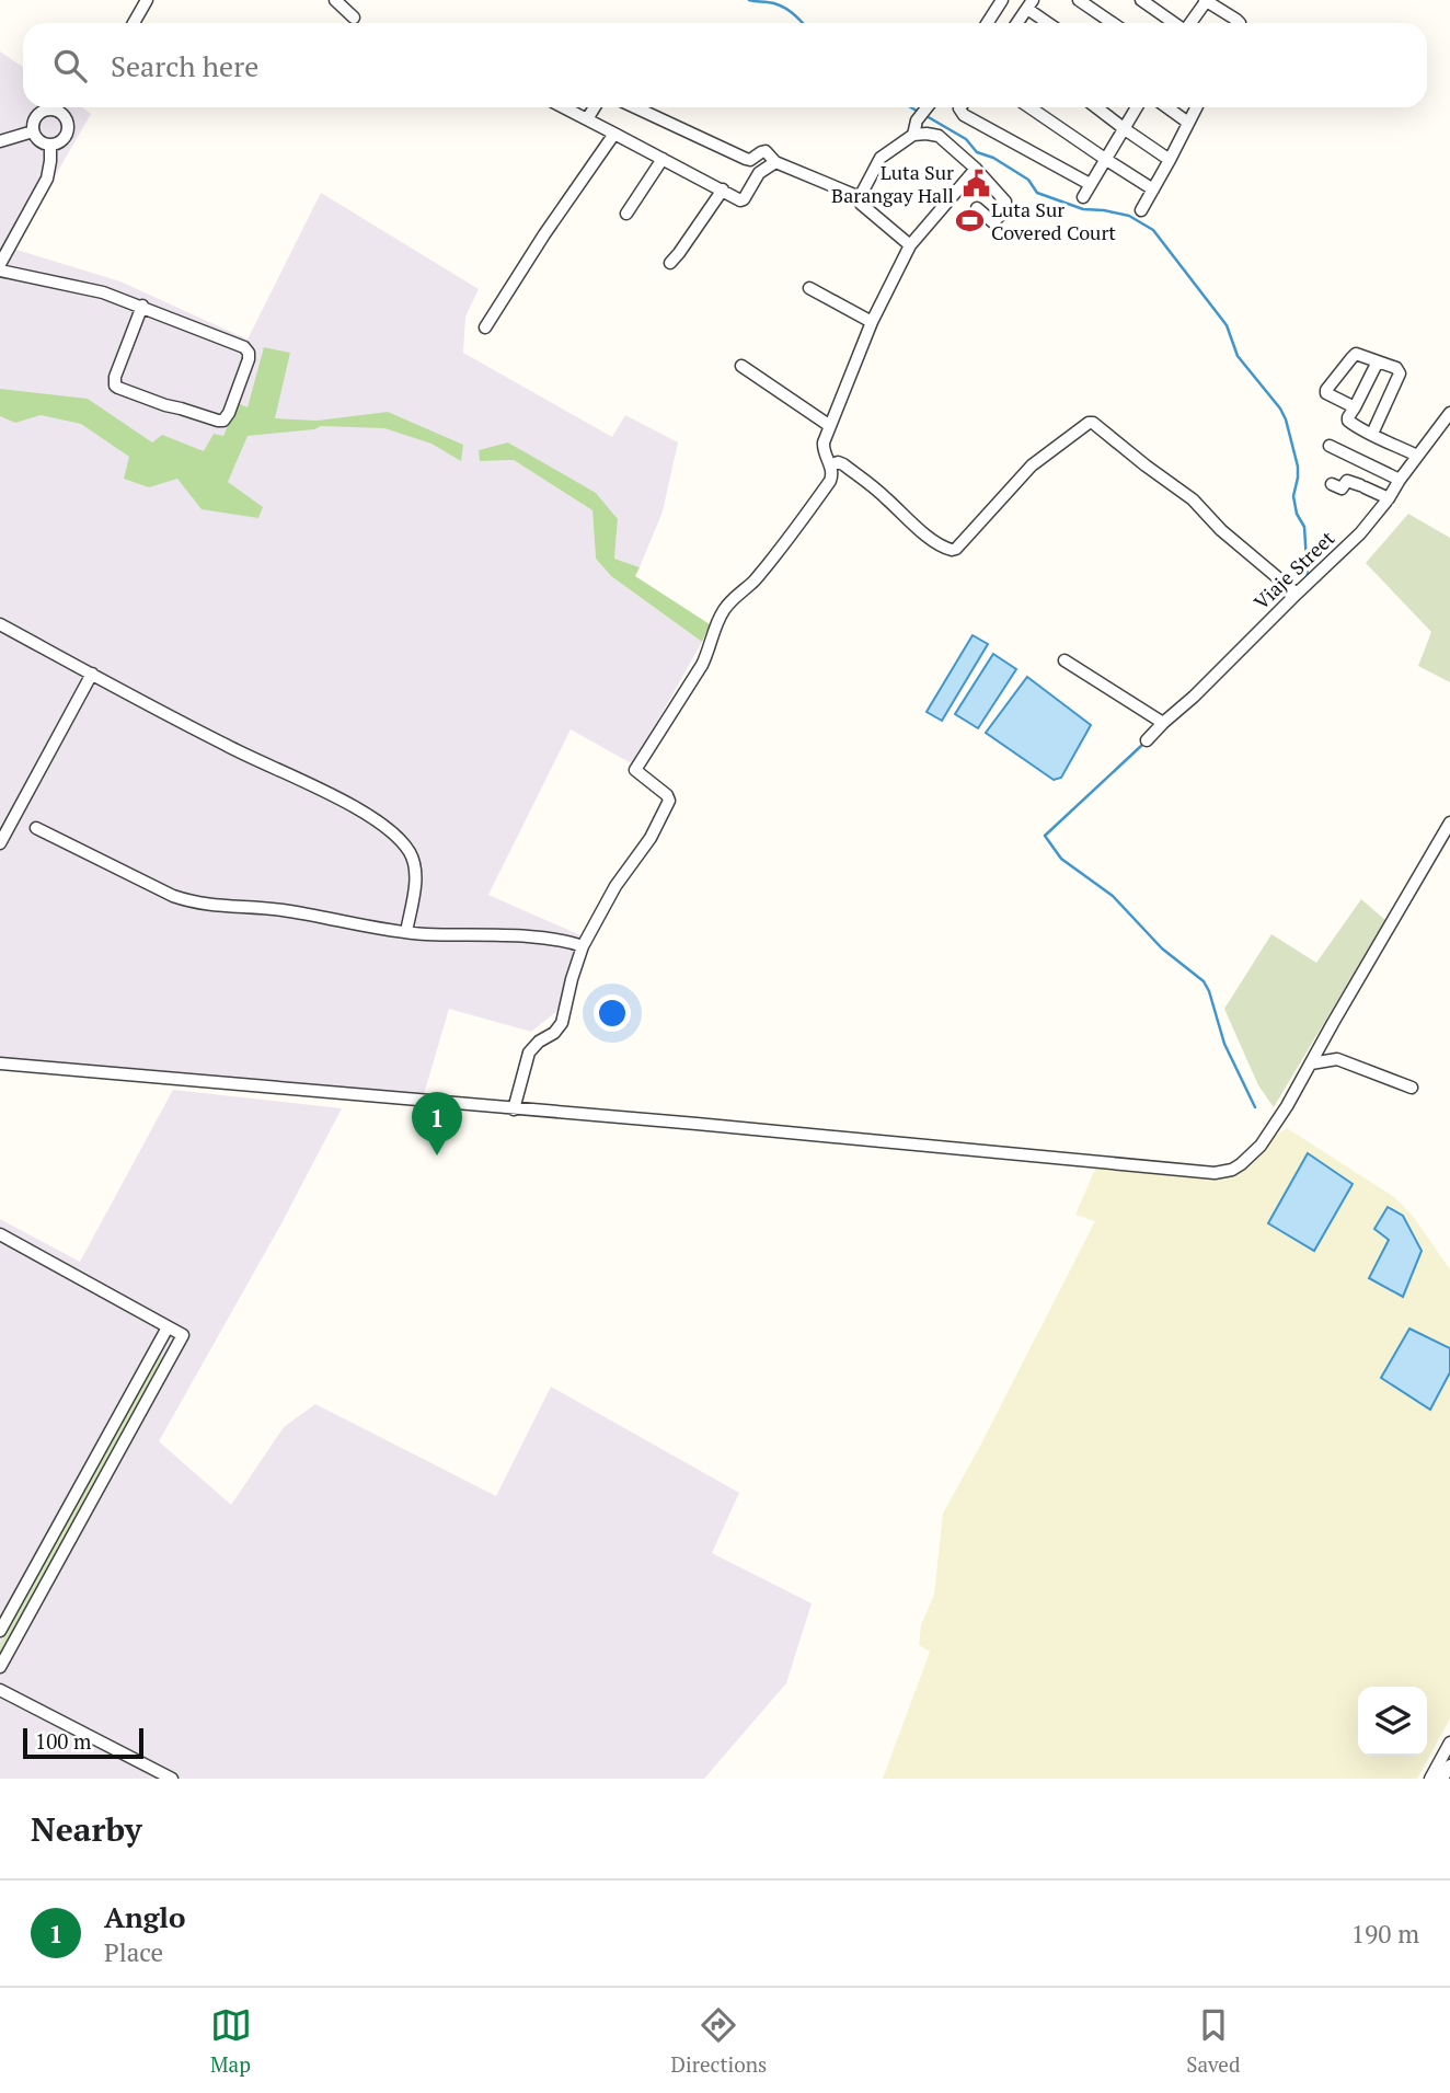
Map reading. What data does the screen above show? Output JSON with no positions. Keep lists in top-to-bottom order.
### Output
{
  "streets": {
    "street": ["Viaje Street"]
  },
  "places": {
    "public building": ["Luta Sur Barangay Hall"],
    "sports": ["Luta Sur Covered Court"]
  },
  "scale_bar": "100 m",
  "page": {
    "search": "Search here",
    "pins": "1",
    "scale": "100 m",
    "heading": "Nearby",
    "list": [
      {
        "mark": "1",
        "name": "Anglo",
        "note": "Place",
        "value": "190 m"
      }
    ],
    "nav": ["Map", "Directions", "Saved"]
  }
}
